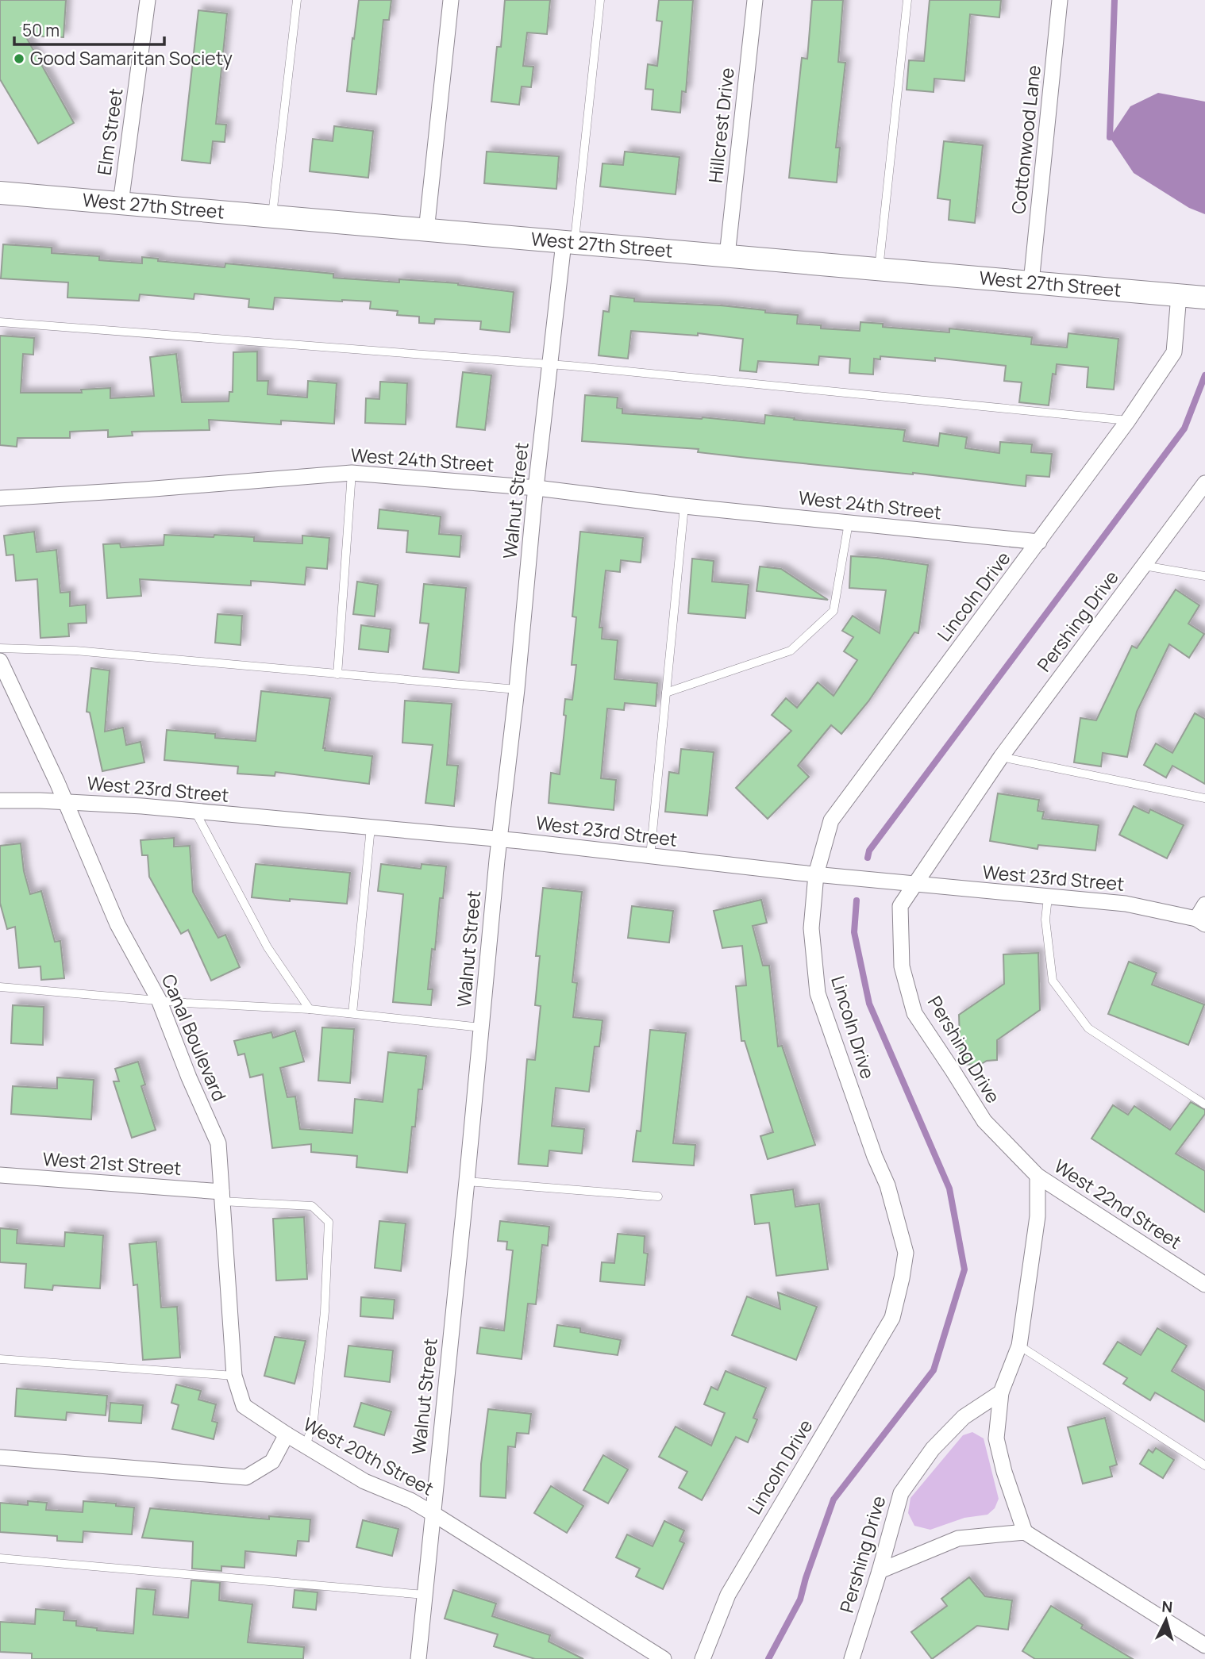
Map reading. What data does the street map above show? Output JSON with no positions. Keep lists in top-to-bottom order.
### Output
{
  "streets": {
    "main road": ["West 27th Street"],
    "street": [
      "Hillcrest Drive",
      "Elm Street",
      "Cottonwood Lane",
      "West 24th Street",
      "Walnut Street",
      "Lincoln Drive",
      "Pershing Drive",
      "West 23rd Street",
      "Canal Boulevard",
      "West 21st Street",
      "West 22nd Street",
      "West 20th Street"
    ]
  },
  "crossings": [
    ["Hillcrest Drive", "West 27th Street"],
    ["Elm Street", "West 27th Street"],
    ["Cottonwood Lane", "West 27th Street"],
    ["West 27th Street", "Walnut Street"],
    ["West 27th Street", "Lincoln Drive"],
    ["West 24th Street", "Walnut Street"],
    ["West 24th Street", "Lincoln Drive"],
    ["Walnut Street", "West 23rd Street"],
    ["Walnut Street", "West 20th Street"],
    ["Lincoln Drive", "West 23rd Street"],
    ["Pershing Drive", "West 23rd Street"],
    ["Pershing Drive", "West 22nd Street"],
    ["West 23rd Street", "Canal Boulevard"],
    ["Canal Boulevard", "West 21st Street"],
    ["Canal Boulevard", "West 20th Street"]
  ],
  "places": ["Good Samaritan Society"],
  "scale_bar": "50 m",
  "north": "top"
}
